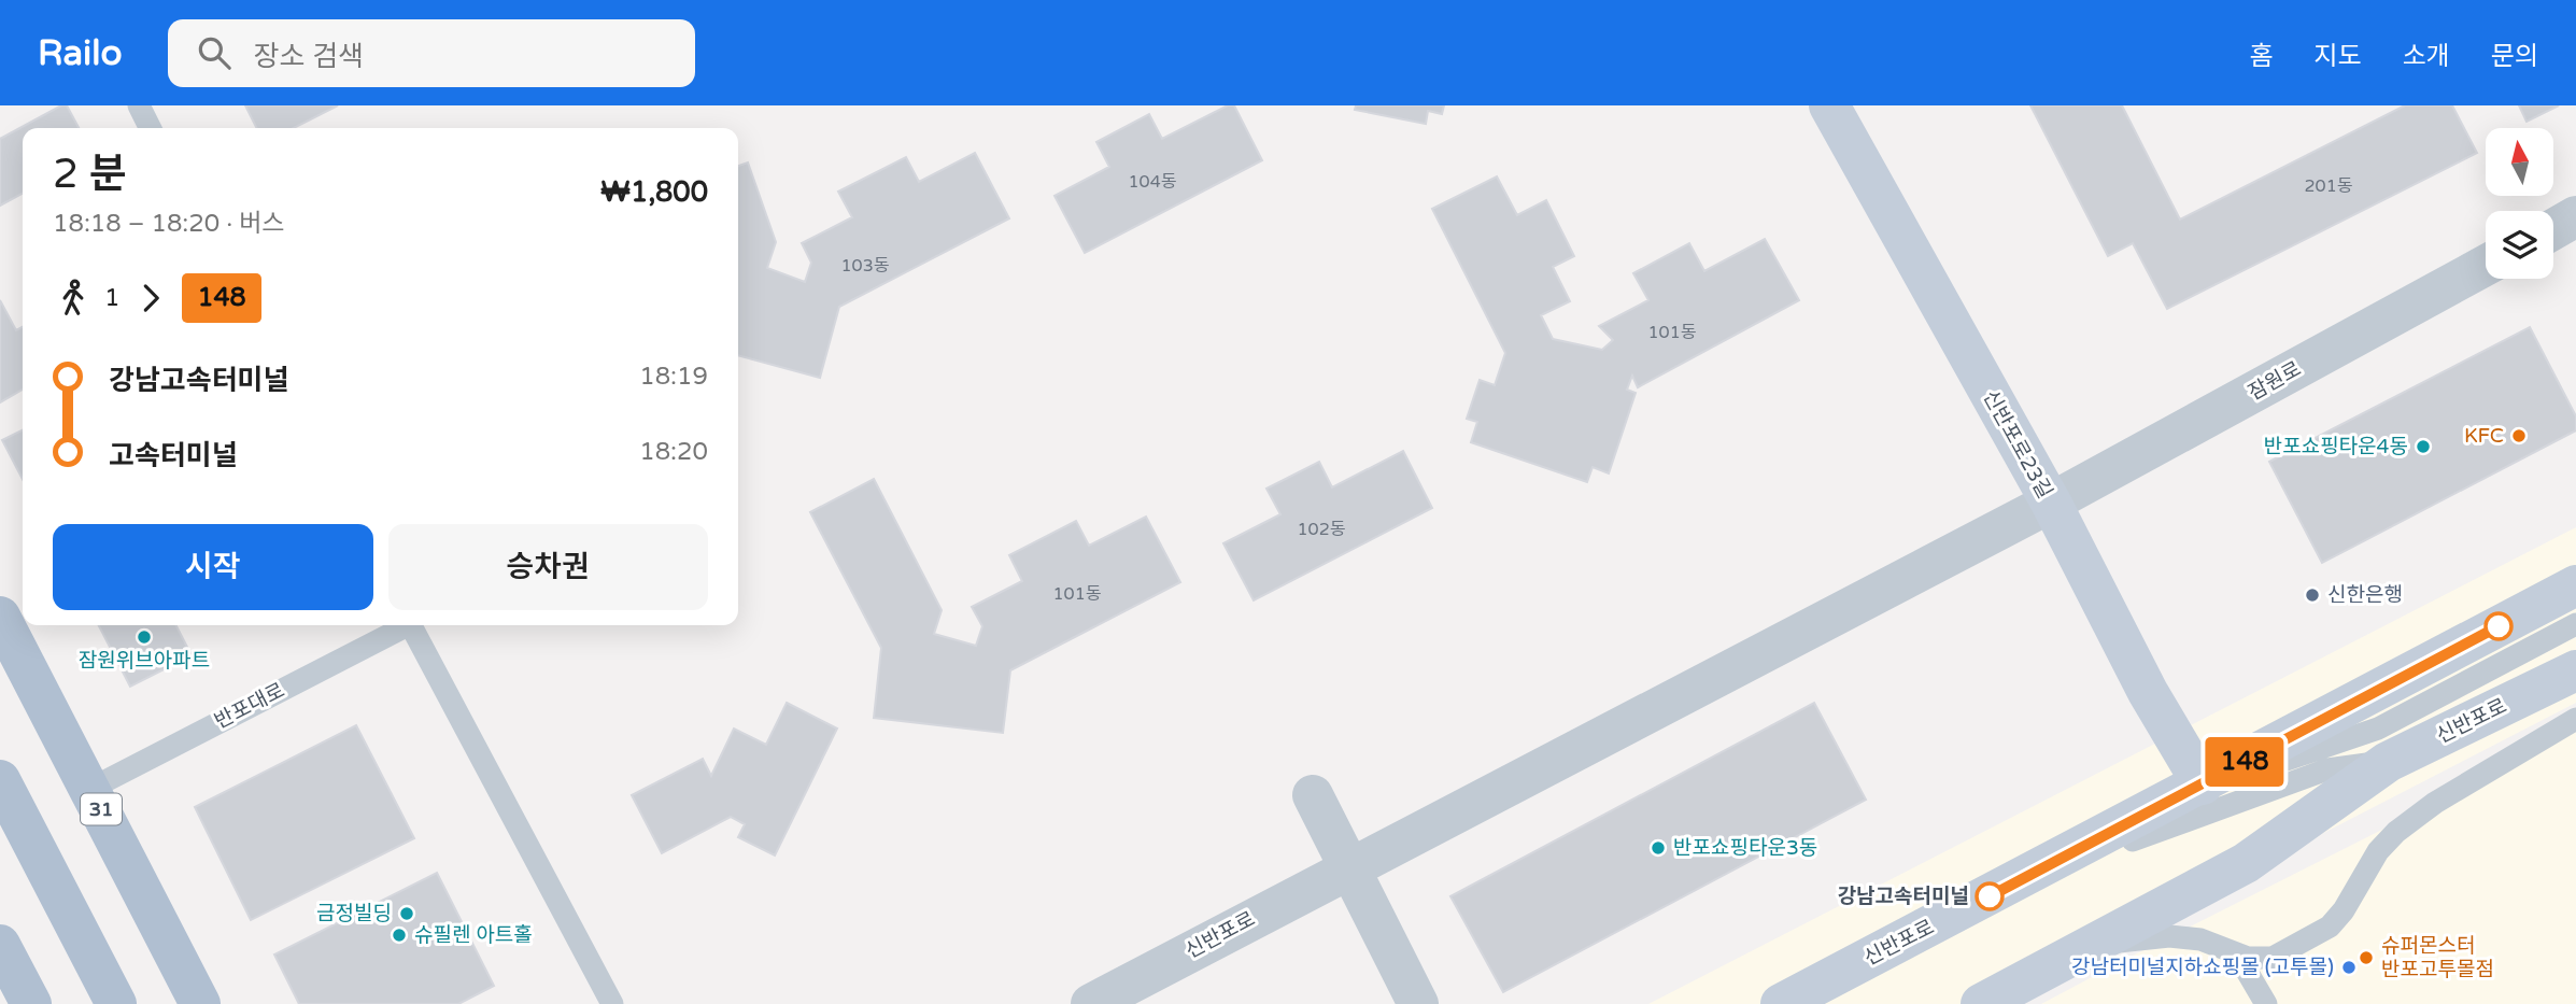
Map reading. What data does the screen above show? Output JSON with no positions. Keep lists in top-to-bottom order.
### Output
{
  "streets": {
    "main road": ["신반포로23길", "신반포로", "31"],
    "street": ["잠원로"],
    "lane": ["반포대로"]
  },
  "crossings": [
    ["잠원로", "신반포로23길"],
    ["잠원로", "신반포로"],
    ["신반포로23길", "신반포로"],
    ["반포대로", "31"]
  ],
  "places": [
    "KFC",
    "반포쇼핑타운4동",
    "신한은행",
    "잠원위브아파트",
    "반포쇼핑타운3동",
    "강남고속터미널",
    "금정빌딩",
    "슈필렌 아트홀",
    "슈퍼몬스터 반포고투몰점",
    "강남터미널지하쇼핑몰 (고투몰)"
  ],
  "lines": ["bus line 148"],
  "house_numbers": [
    "104동",
    "201동",
    "103동",
    "101동",
    "102동",
    "101동"
  ],
  "north": "top",
  "page": {
    "header": "Railo",
    "search": "장소 검색",
    "nav": [
      "홈",
      "지도",
      "소개",
      "문의"
    ],
    "on_map": "148",
    "heading": ["2 분", "18:18 – 18:20 · 버스", "₩1,800"],
    "legs": ["1", "148"],
    "list": [
      {
        "name": "강남고속터미널",
        "value": "18:19"
      },
      {
        "name": "고속터미널",
        "value": "18:20"
      }
    ],
    "buttons": ["시작", "승차권"]
  }
}
